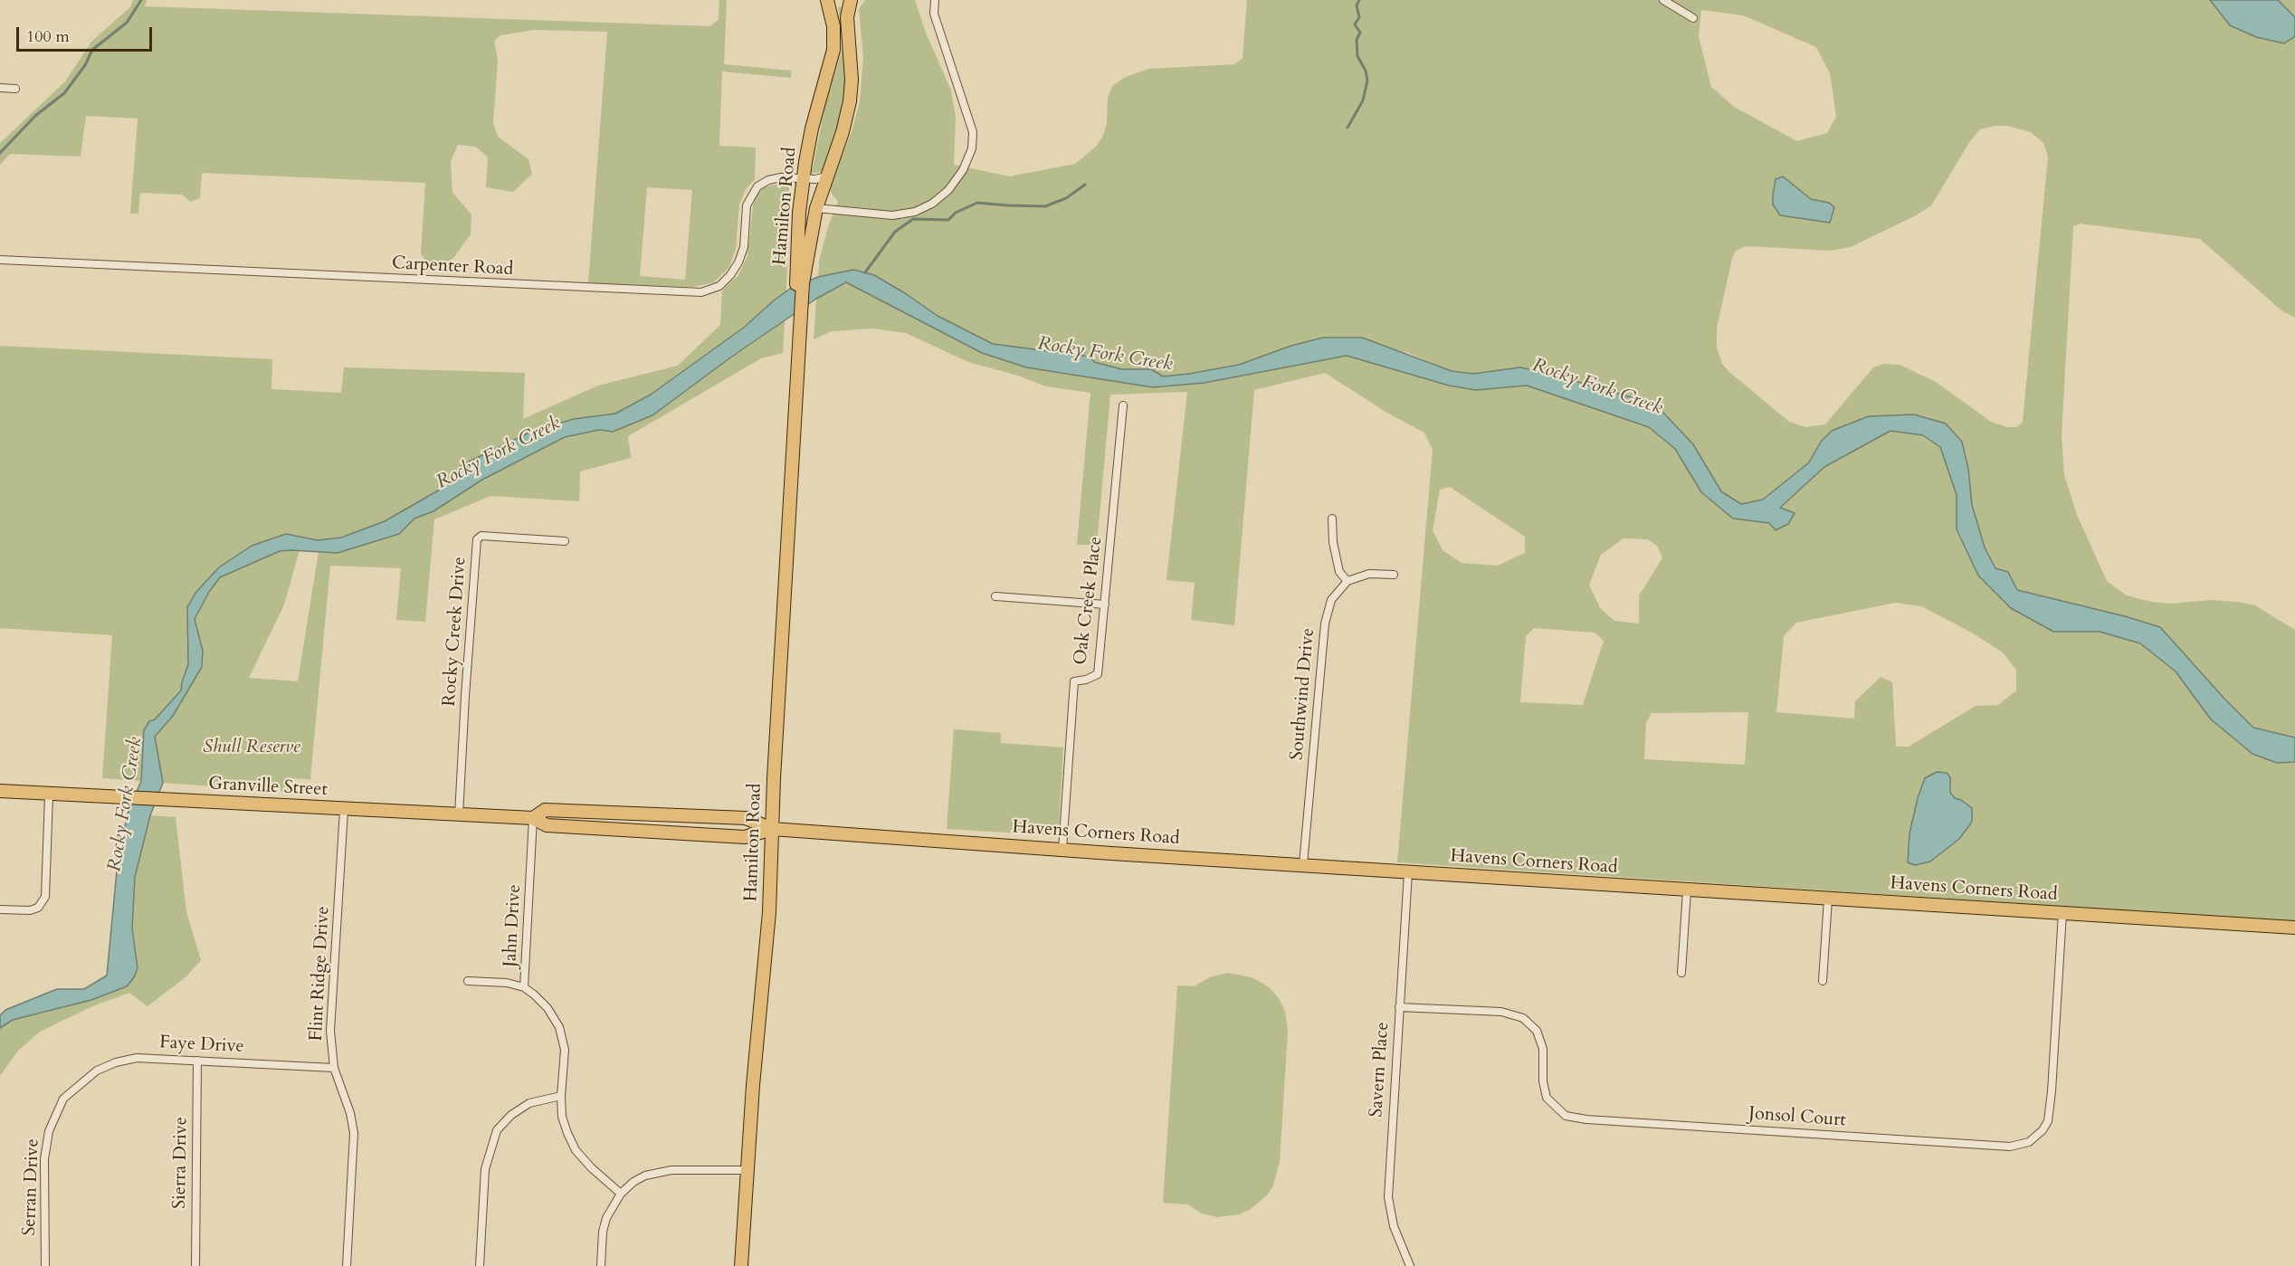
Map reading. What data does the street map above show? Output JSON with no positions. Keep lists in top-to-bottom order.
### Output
{
  "streets": {
    "main road": ["Hamilton Road", "Granville Street", "Havens Corners Road"],
    "street": [
      "Carpenter Road",
      "Oak Creek Place",
      "Rocky Creek Drive",
      "Southwind Drive",
      "Jahn Drive",
      "Flint Ridge Drive",
      "Faye Drive",
      "Savern Place",
      "Jonsol Court",
      "Sierra Drive",
      "Serran Drive"
    ]
  },
  "crossings": [
    ["Hamilton Road", "Carpenter Road"],
    ["Hamilton Road", "Granville Street"],
    ["Hamilton Road", "Havens Corners Road"],
    ["Oak Creek Place", "Havens Corners Road"],
    ["Rocky Creek Drive", "Granville Street"],
    ["Southwind Drive", "Havens Corners Road"],
    ["Granville Street", "Havens Corners Road"],
    ["Granville Street", "Jahn Drive"],
    ["Granville Street", "Flint Ridge Drive"],
    ["Havens Corners Road", "Savern Place"],
    ["Havens Corners Road", "Jonsol Court"],
    ["Flint Ridge Drive", "Faye Drive"],
    ["Faye Drive", "Sierra Drive"],
    ["Faye Drive", "Serran Drive"],
    ["Savern Place", "Jonsol Court"]
  ],
  "water": ["Rocky Fork Creek"],
  "parks": ["Shull Reserve"],
  "scale_bar": "100 m"
}
